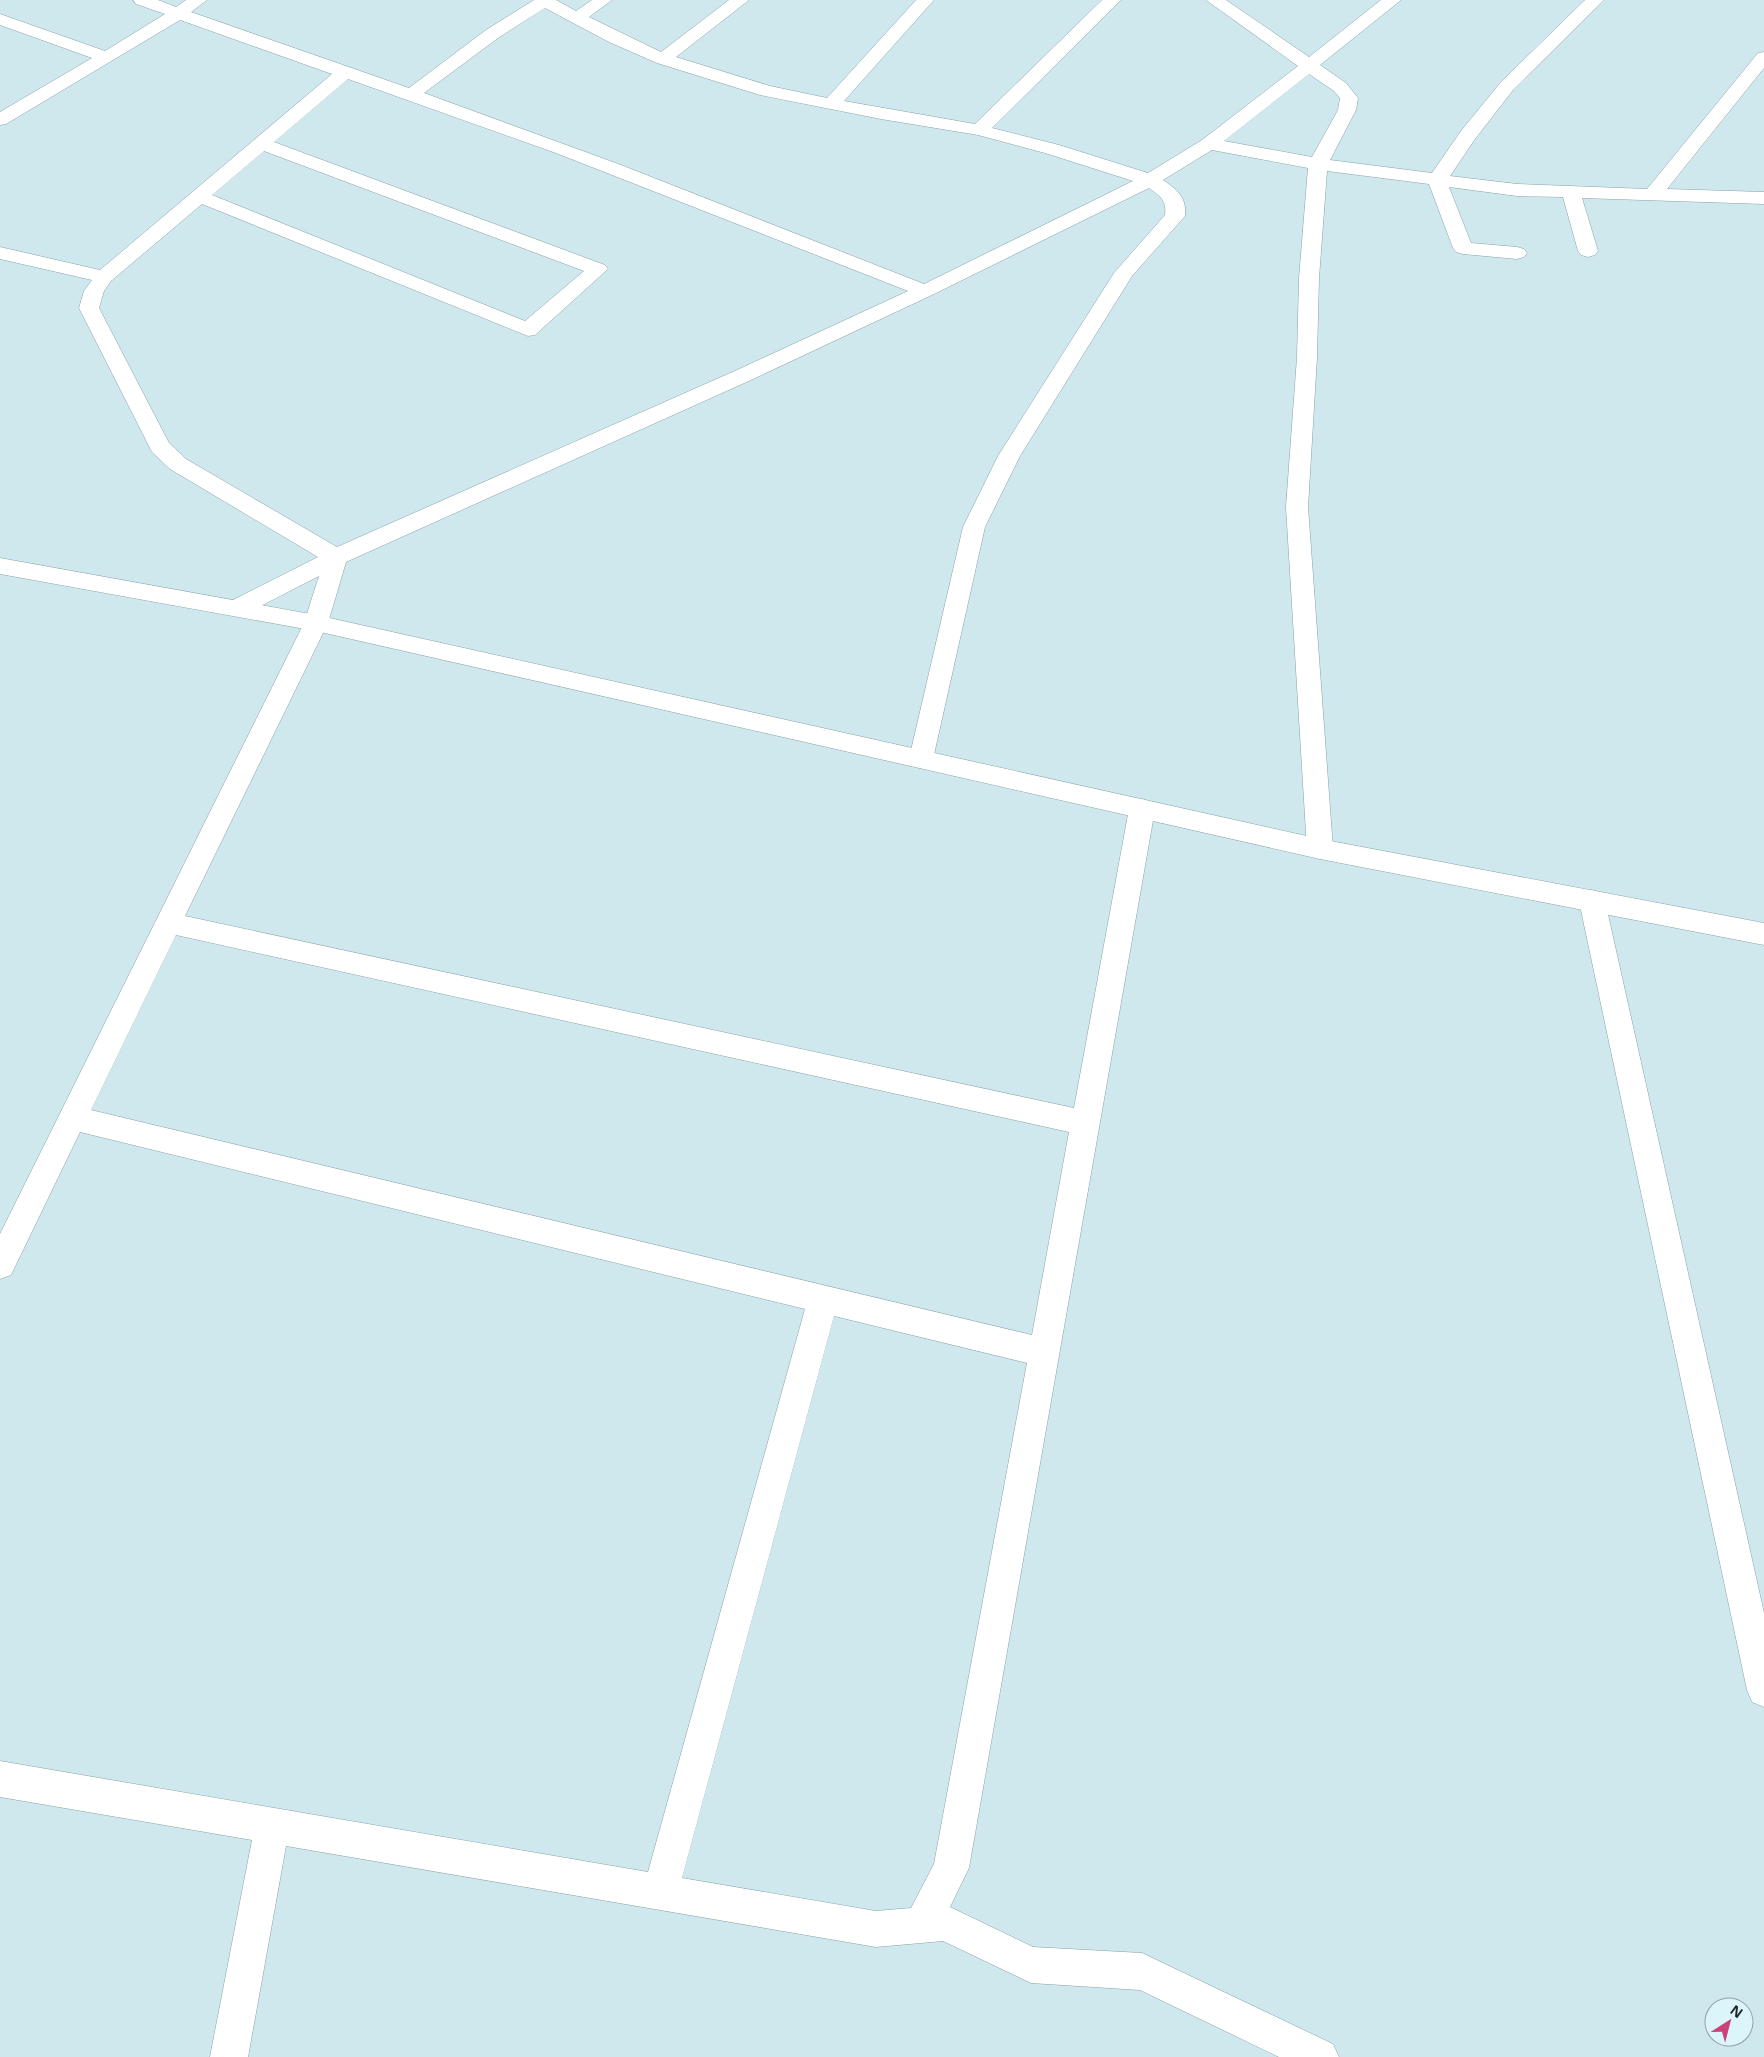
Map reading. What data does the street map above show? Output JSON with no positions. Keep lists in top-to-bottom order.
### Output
{
  "north": "top right"
}
